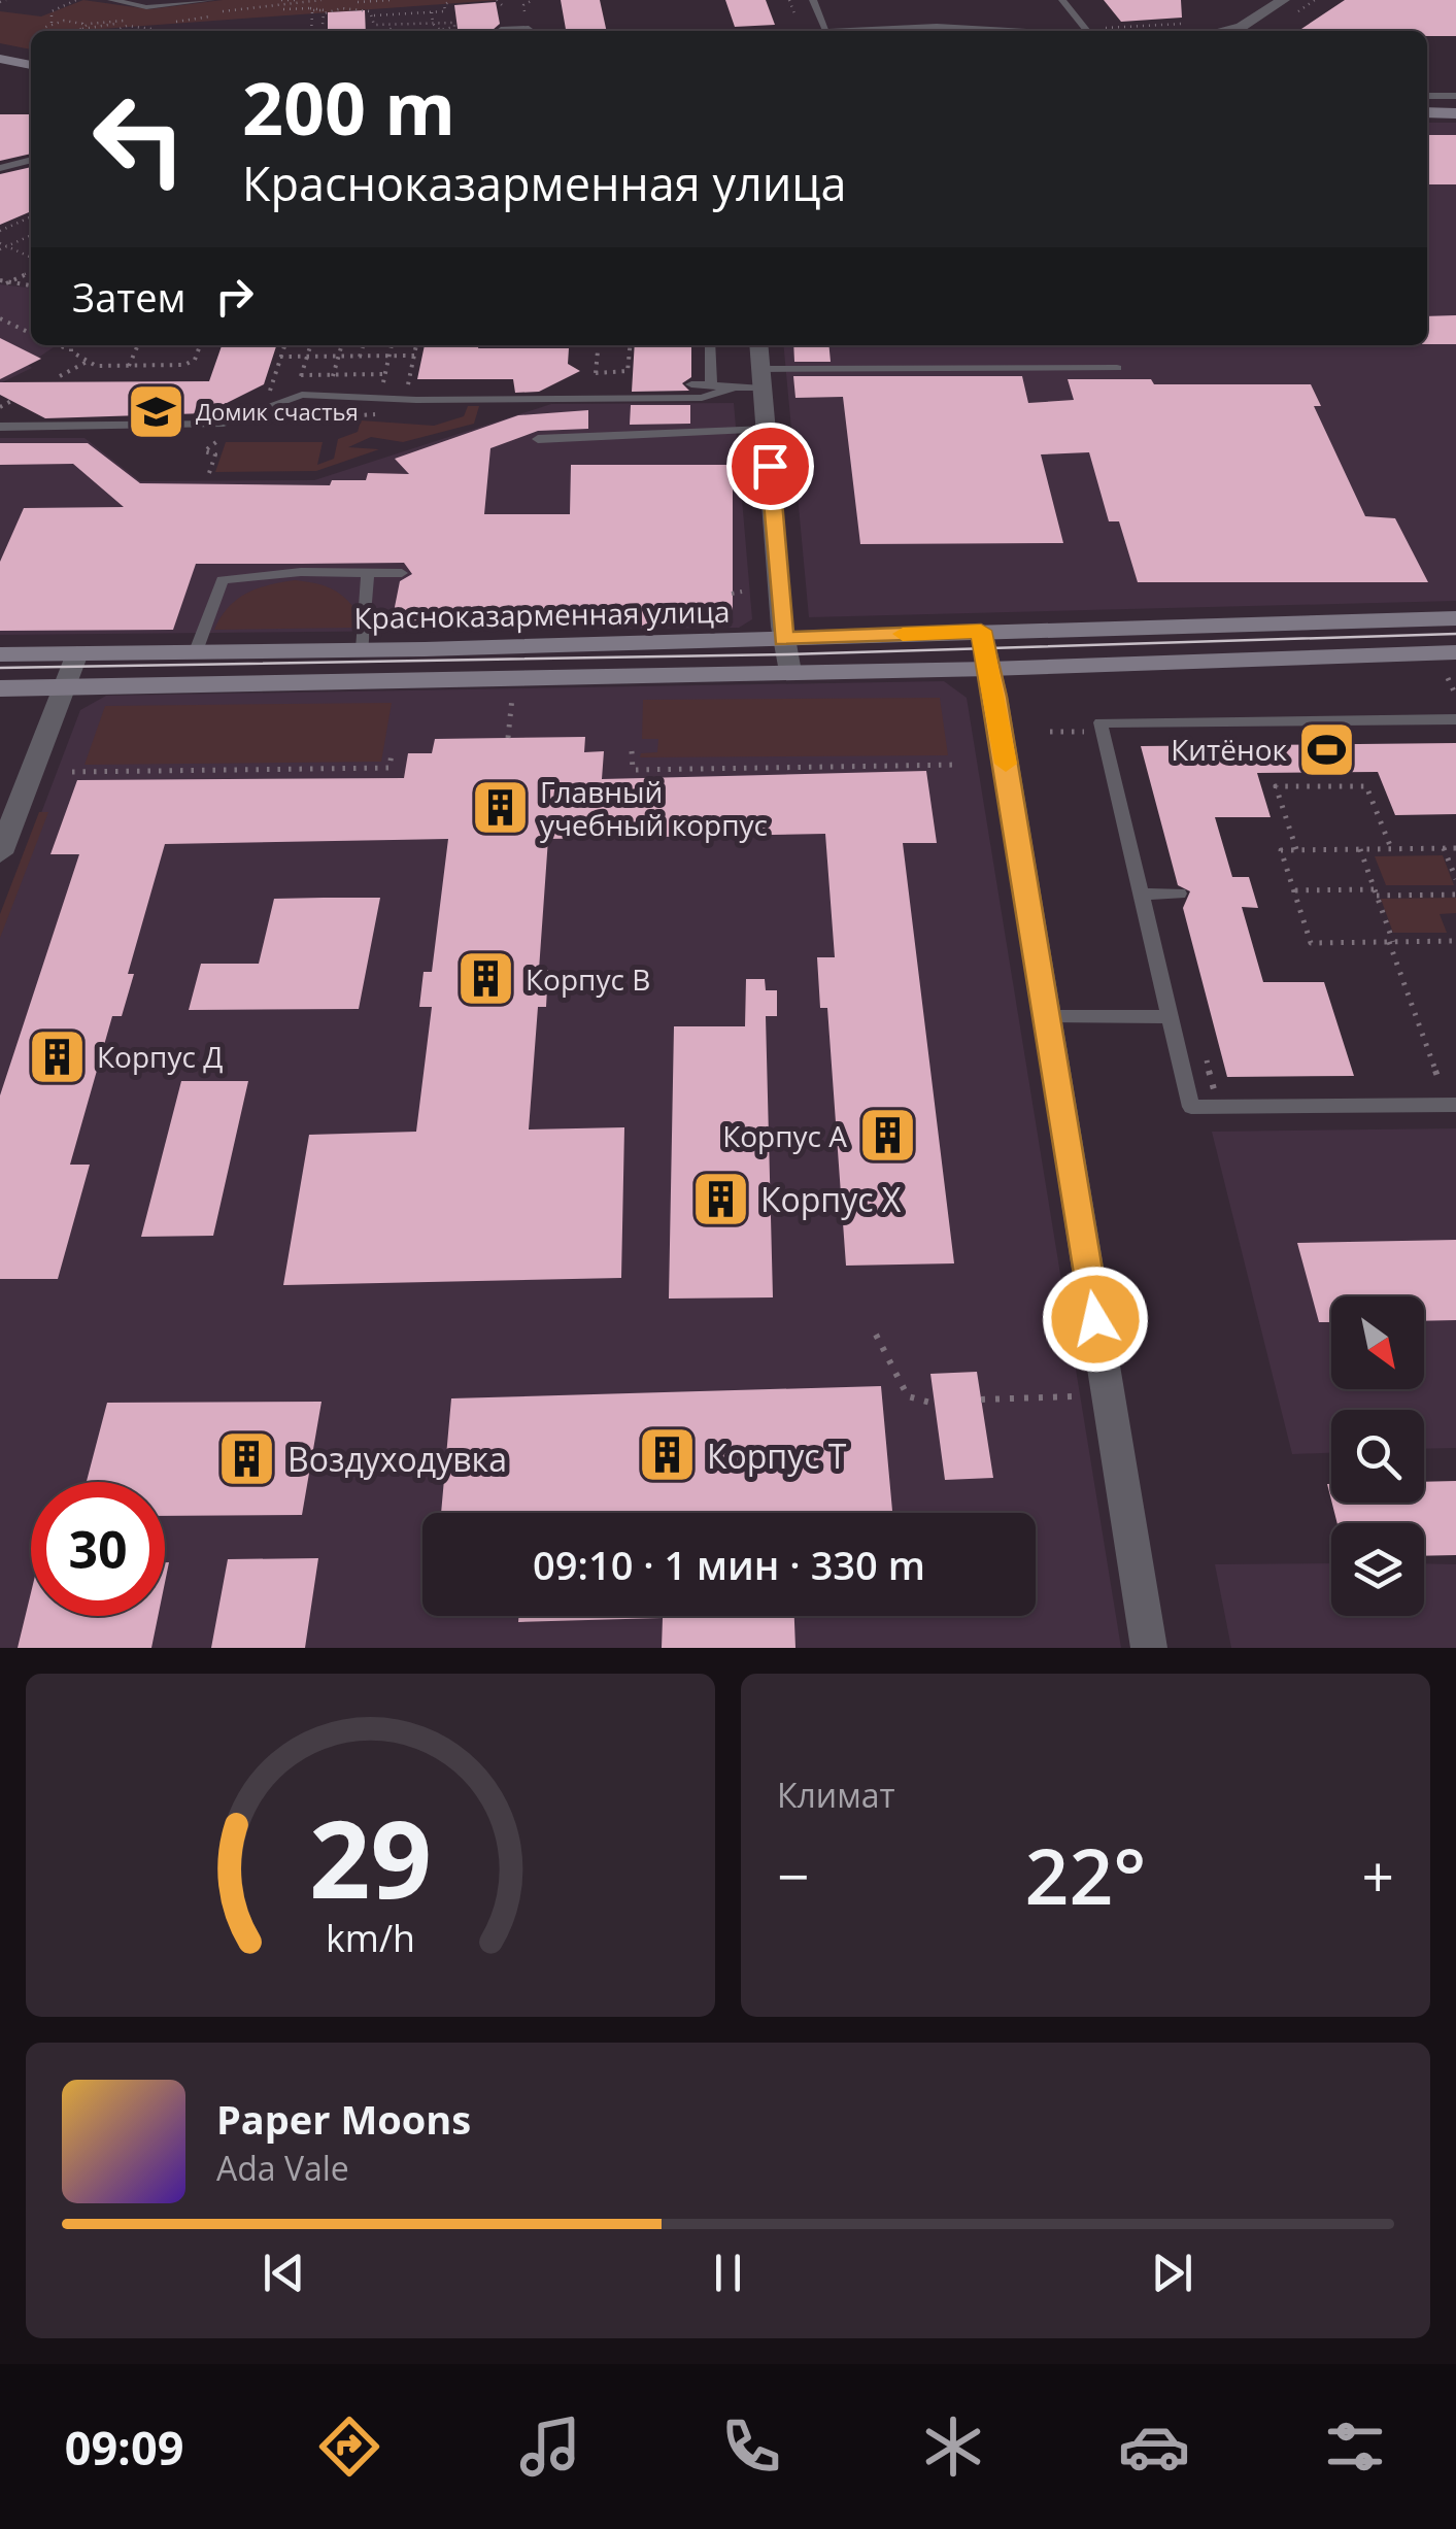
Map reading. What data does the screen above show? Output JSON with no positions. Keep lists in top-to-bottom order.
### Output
{
  "streets": {
    "main road": ["Красноказарменная улица"]
  },
  "places": {
    "school or university": ["Домик счастья"],
    "sports": ["Китёнок"],
    "building": [
      "Главный учебный корпус",
      "Корпус В",
      "Корпус Д",
      "Корпус А",
      "Корпус Х",
      "Корпус Т",
      "Воздуходувка"
    ]
  },
  "north": "bottom right",
  "page": {
    "turn": ["200 m", "Красноказарменная улица"],
    "then": "Затем",
    "limit": "30",
    "trip": "09:10 · 1 мин · 330 m",
    "tile": "Климат",
    "heat": ["−", "22°", "+"],
    "song": ["Paper Moons", "Ada Vale"],
    "tabs": "09:09",
    "gauge": ["29", "km/h"]
  }
}
